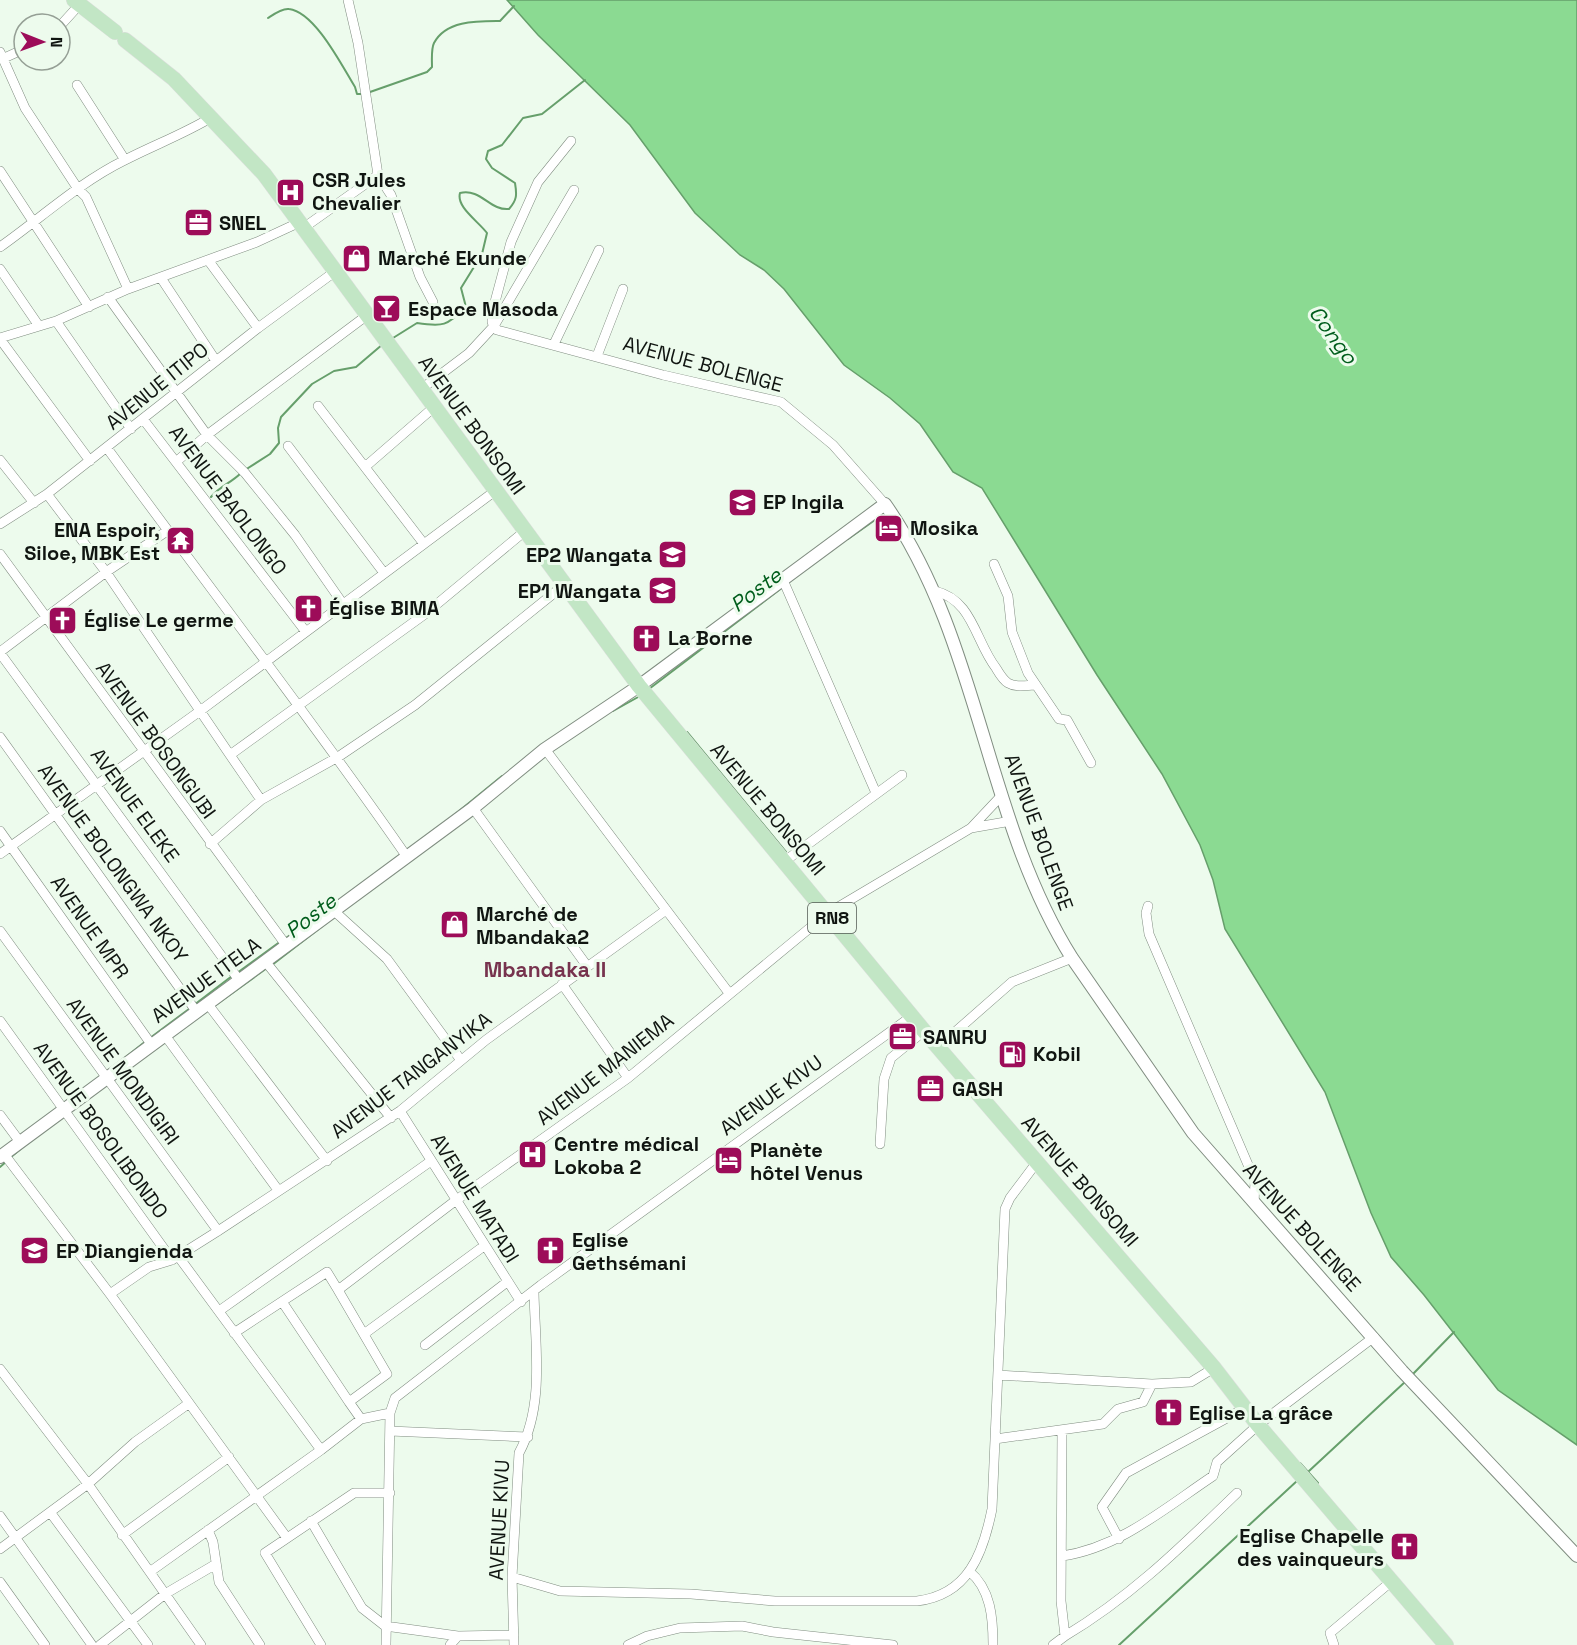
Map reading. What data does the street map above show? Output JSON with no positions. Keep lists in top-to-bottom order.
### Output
{
  "streets": {
    "main road": ["AVENUE BONSOMI", "RN8"],
    "street": [
      "AVENUE BOLENGE",
      "AVENUE ITIPO",
      "AVENUE BAOLONGO",
      "AVENUE BOSONGUBI",
      "AVENUE ELEKE",
      "AVENUE BOLONGWA NKOY",
      "AVENUE MPR",
      "AVENUE ITELA",
      "AVENUE MANIEMA",
      "AVENUE MONDIGIRI",
      "AVENUE TANGANYIKA",
      "AVENUE KIVU",
      "AVENUE BOSOLIBONDO",
      "AVENUE MATADI"
    ]
  },
  "crossings": [
    ["AVENUE BOLENGE", "AVENUE ITELA"],
    ["AVENUE ITIPO", "AVENUE BONSOMI"],
    ["AVENUE ITIPO", "AVENUE BAOLONGO"],
    ["AVENUE BONSOMI", "AVENUE ITELA"],
    ["AVENUE BONSOMI", "AVENUE MANIEMA"],
    ["AVENUE BONSOMI", "AVENUE KIVU"],
    ["AVENUE BOSONGUBI", "AVENUE ITELA"],
    ["AVENUE ELEKE", "AVENUE ITELA"],
    ["AVENUE BOLONGWA NKOY", "AVENUE ITELA"],
    ["AVENUE BOLONGWA NKOY", "AVENUE TANGANYIKA"],
    ["AVENUE MPR", "AVENUE ITELA"],
    ["AVENUE ITELA", "AVENUE MONDIGIRI"],
    ["AVENUE ITELA", "AVENUE BOSOLIBONDO"],
    ["AVENUE MANIEMA", "AVENUE MATADI"],
    ["AVENUE MONDIGIRI", "AVENUE TANGANYIKA"],
    ["AVENUE TANGANYIKA", "AVENUE BOSOLIBONDO"],
    ["AVENUE TANGANYIKA", "AVENUE MATADI"]
  ],
  "districts": ["Mbandaka II"],
  "water": ["Congo", "Poste"],
  "places": {
    "hospital": ["CSR Jules Chevalier", "Centre médical Lokoba 2"],
    "office": ["SNEL", "SANRU", "GASH"],
    "shop": ["Marché Ekunde", "Marché de Mbandaka2"],
    "bar": ["Espace Masoda"],
    "school or university": [
      "EP Ingila",
      "EP2 Wangata",
      "EP1 Wangata",
      "EP Diangienda"
    ],
    "hotel": ["Mosika", "Planète hôtel Venus"],
    "temple": ["ENA Espoir, Siloe, MBK Est"],
    "church": [
      "Église BIMA",
      "Église Le germe",
      "La Borne",
      "Eglise Gethsémani",
      "Eglise La grâce",
      "Eglise Chapelle des vainqueurs"
    ],
    "fuel station": ["Kobil"]
  },
  "north": "right"
}
